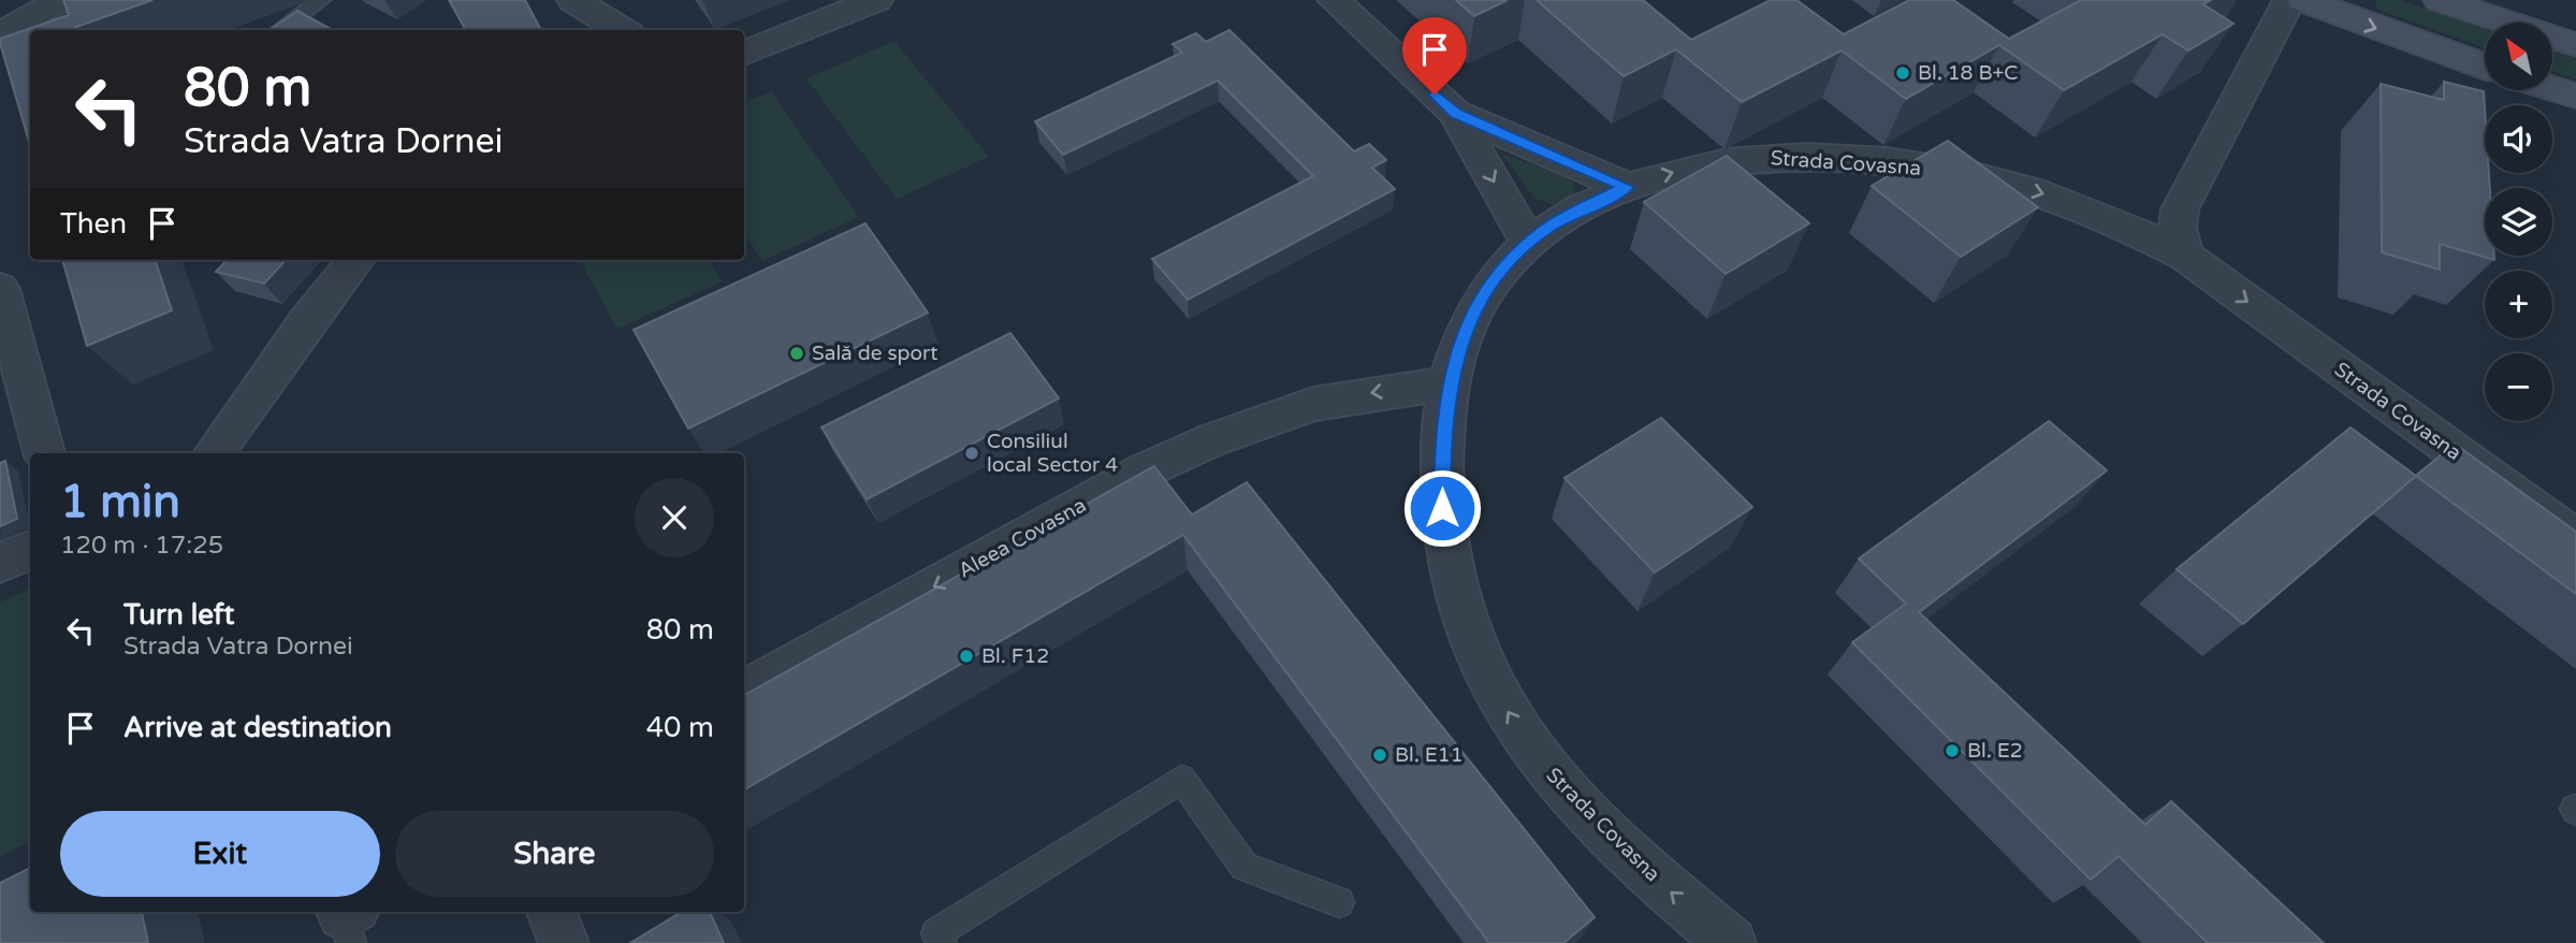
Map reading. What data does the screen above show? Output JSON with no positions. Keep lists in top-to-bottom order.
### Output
{
  "streets": {
    "street": ["Strada Covasna", "Aleea Covasna"]
  },
  "crossings": [
    ["Strada Covasna", "Aleea Covasna"]
  ],
  "one_way": ["Aleea Covasna"],
  "places": [
    "Bl. 18 B+C",
    "Sală de sport",
    "Consiliul local Sector 4",
    "Bl. F12",
    "Bl. E2",
    "Bl. E11"
  ],
  "north": "top left",
  "page": {
    "map_buttons": ["+", "−"],
    "turn": ["80 m", "Strada Vatra Dornei"],
    "then": "Then",
    "heading": ["1 min", "120 m · 17:25"],
    "list": [
      {
        "name": "Turn left",
        "note": "Strada Vatra Dornei",
        "value": "80 m"
      },
      {
        "name": "Arrive at destination",
        "value": "40 m"
      }
    ],
    "buttons": ["Exit", "Share"]
  }
}
